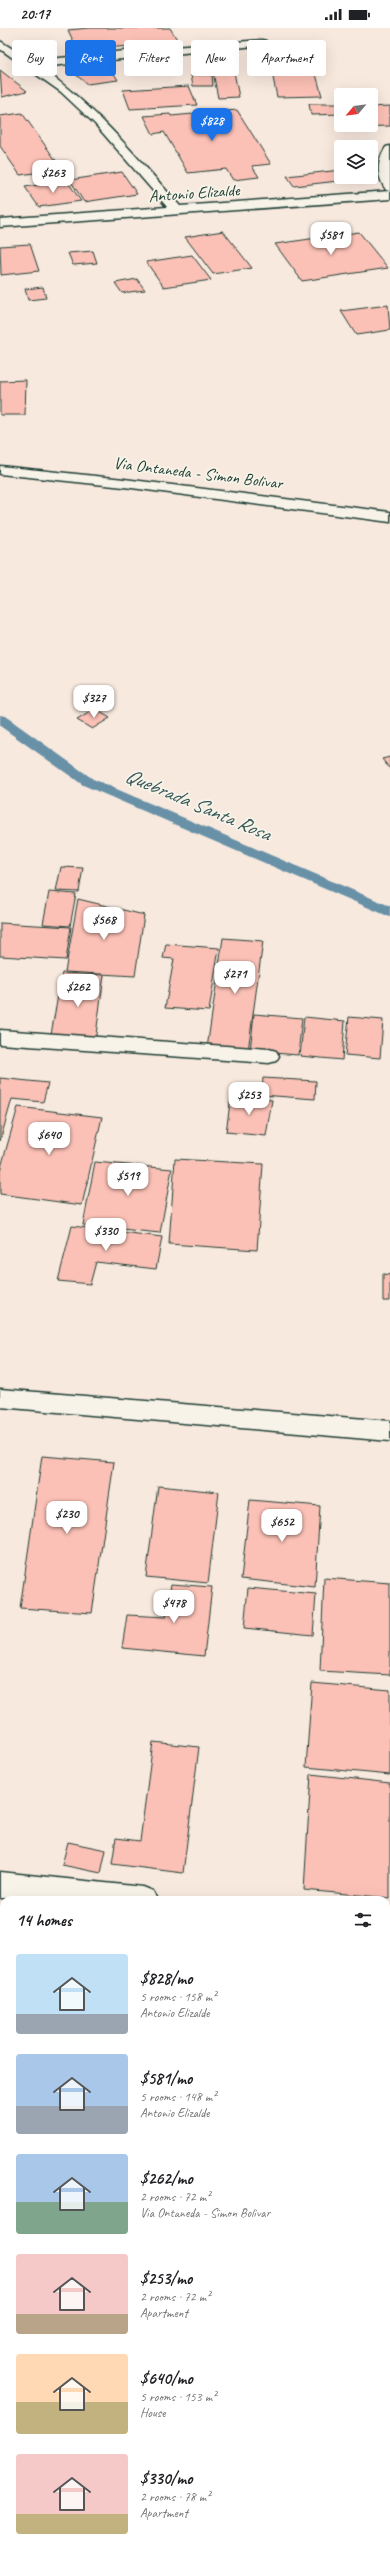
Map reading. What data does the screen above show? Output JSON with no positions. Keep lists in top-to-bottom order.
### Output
{
  "streets": {
    "street": ["Antonio Elizalde", "Via Ontaneda - Simon Bolivar"]
  },
  "water": ["Quebrada Santa Rosa"],
  "north": "bottom left",
  "page": {
    "status": "20:17",
    "chip": [
      "Buy",
      "Rent",
      "Filters",
      "New",
      "Apartment"
    ],
    "price": [
      "$828",
      "$263",
      "$581",
      "$327",
      "$568",
      "$271",
      "$262",
      "$253",
      "$640",
      "$519",
      "$330",
      "$230",
      "$652",
      "$478"
    ],
    "heading": "14 homes",
    "list": [
      {
        "name": "$828/mo",
        "note": "5 rooms · 158 m² · Antonio Elizalde"
      },
      {
        "name": "$581/mo",
        "note": "5 rooms · 148 m² · Antonio Elizalde"
      },
      {
        "name": "$262/mo",
        "note": "2 rooms · 72 m² · Via Ontaneda - Simon Bolivar"
      },
      {
        "name": "$253/mo",
        "note": "2 rooms · 72 m² · Apartment"
      },
      {
        "name": "$640/mo",
        "note": "5 rooms · 153 m² · House"
      },
      {
        "name": "$330/mo",
        "note": "2 rooms · 78 m² · Apartment"
      }
    ]
  }
}
